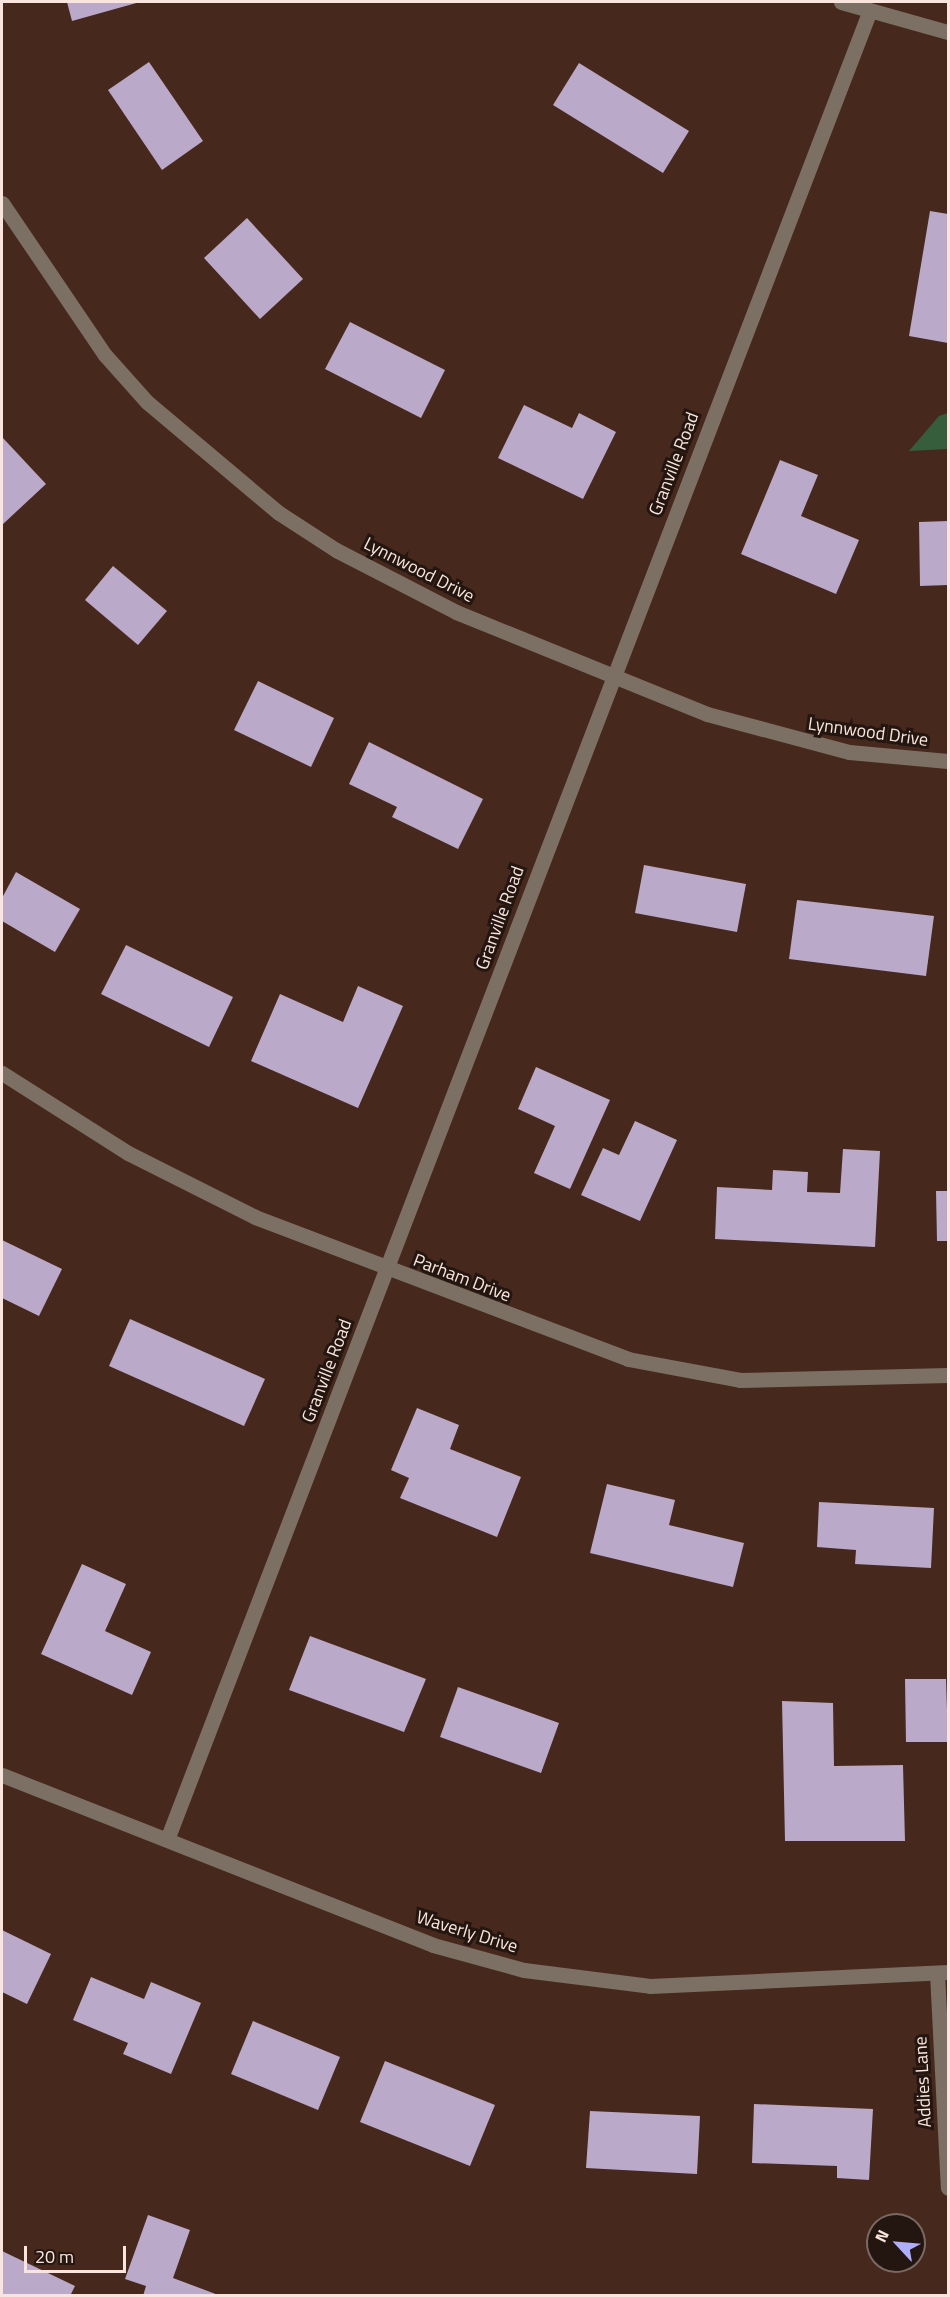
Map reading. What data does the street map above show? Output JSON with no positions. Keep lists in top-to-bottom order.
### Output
{
  "streets": {
    "street": [
      "Granville Road",
      "Lynnwood Drive",
      "Parham Drive",
      "Waverly Drive",
      "Addies Lane"
    ]
  },
  "crossings": [
    ["Granville Road", "Lynnwood Drive"],
    ["Granville Road", "Parham Drive"],
    ["Granville Road", "Waverly Drive"],
    ["Waverly Drive", "Addies Lane"]
  ],
  "scale_bar": "20 m",
  "north": "top left"
}
